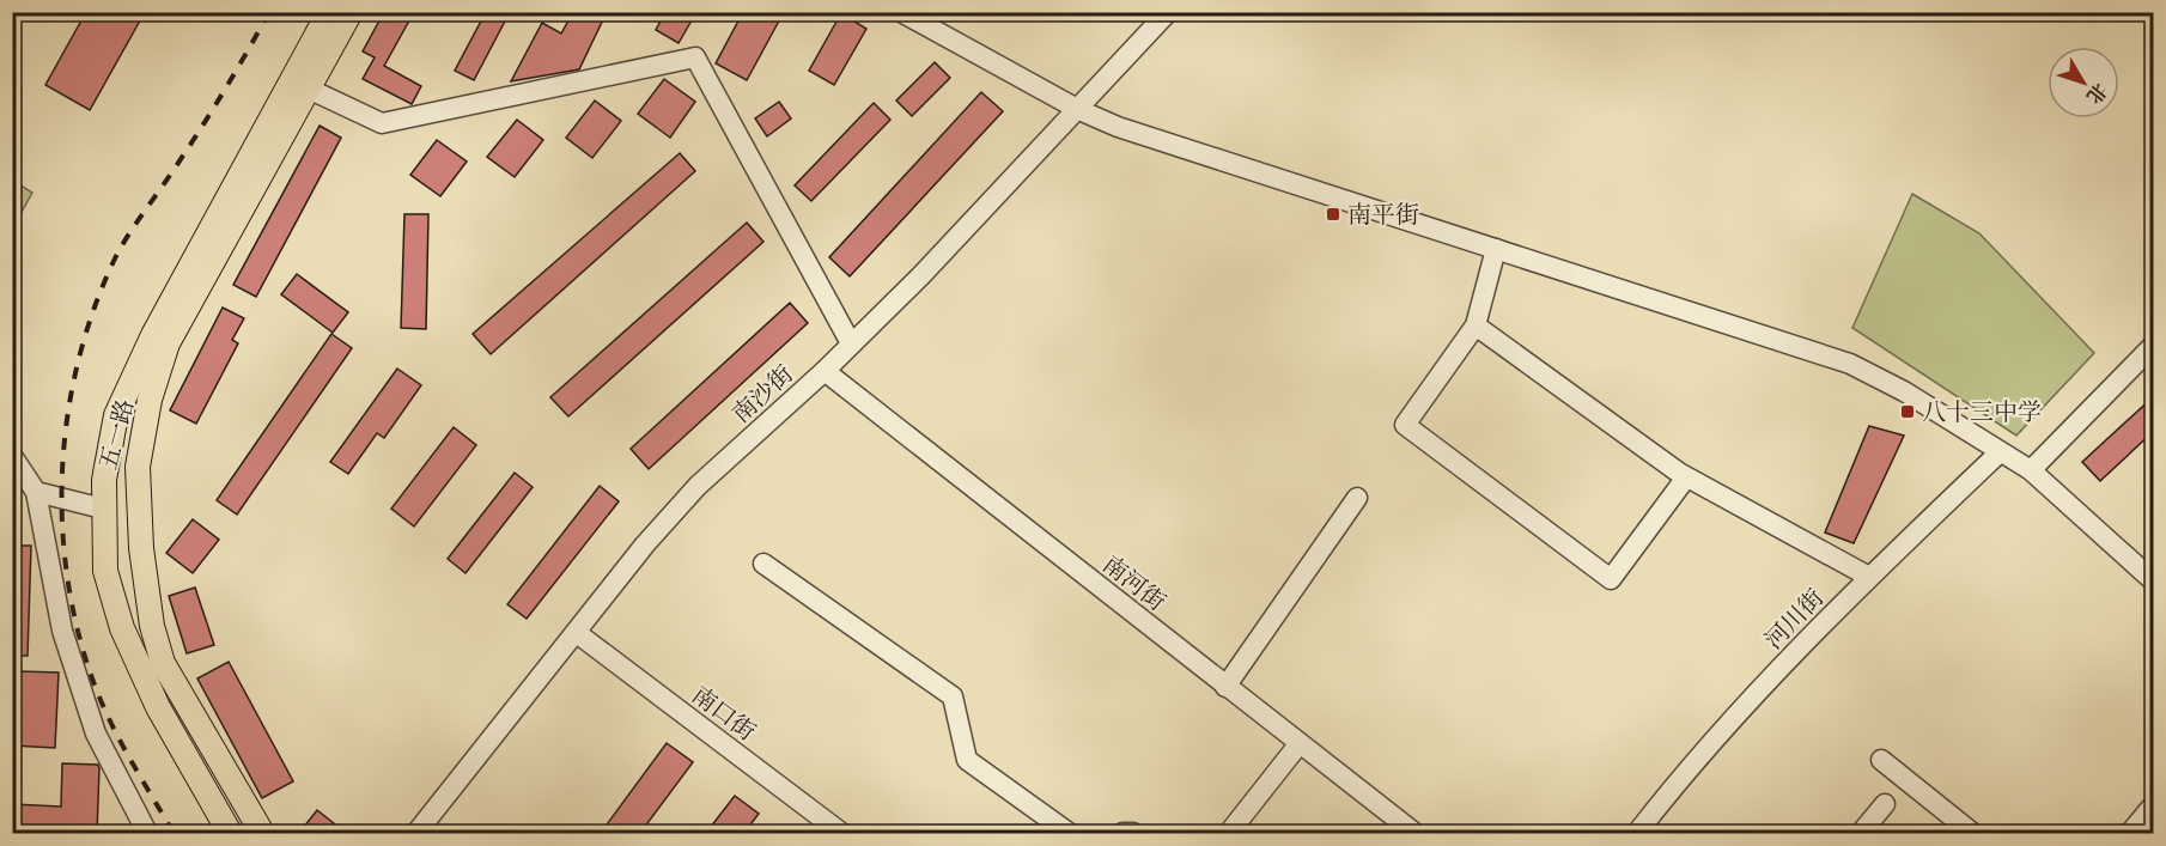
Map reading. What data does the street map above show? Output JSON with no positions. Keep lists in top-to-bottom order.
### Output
{
  "streets": {
    "main road": ["五一路"],
    "street": [
      "南沙街",
      "南河街",
      "河川街",
      "南口街"
    ]
  },
  "crossings": [
    ["南沙街", "南河街"],
    ["南沙街", "南口街"]
  ],
  "places": {
    "transit": ["南平街", "八十三中学"]
  },
  "north": "bottom right"
}
